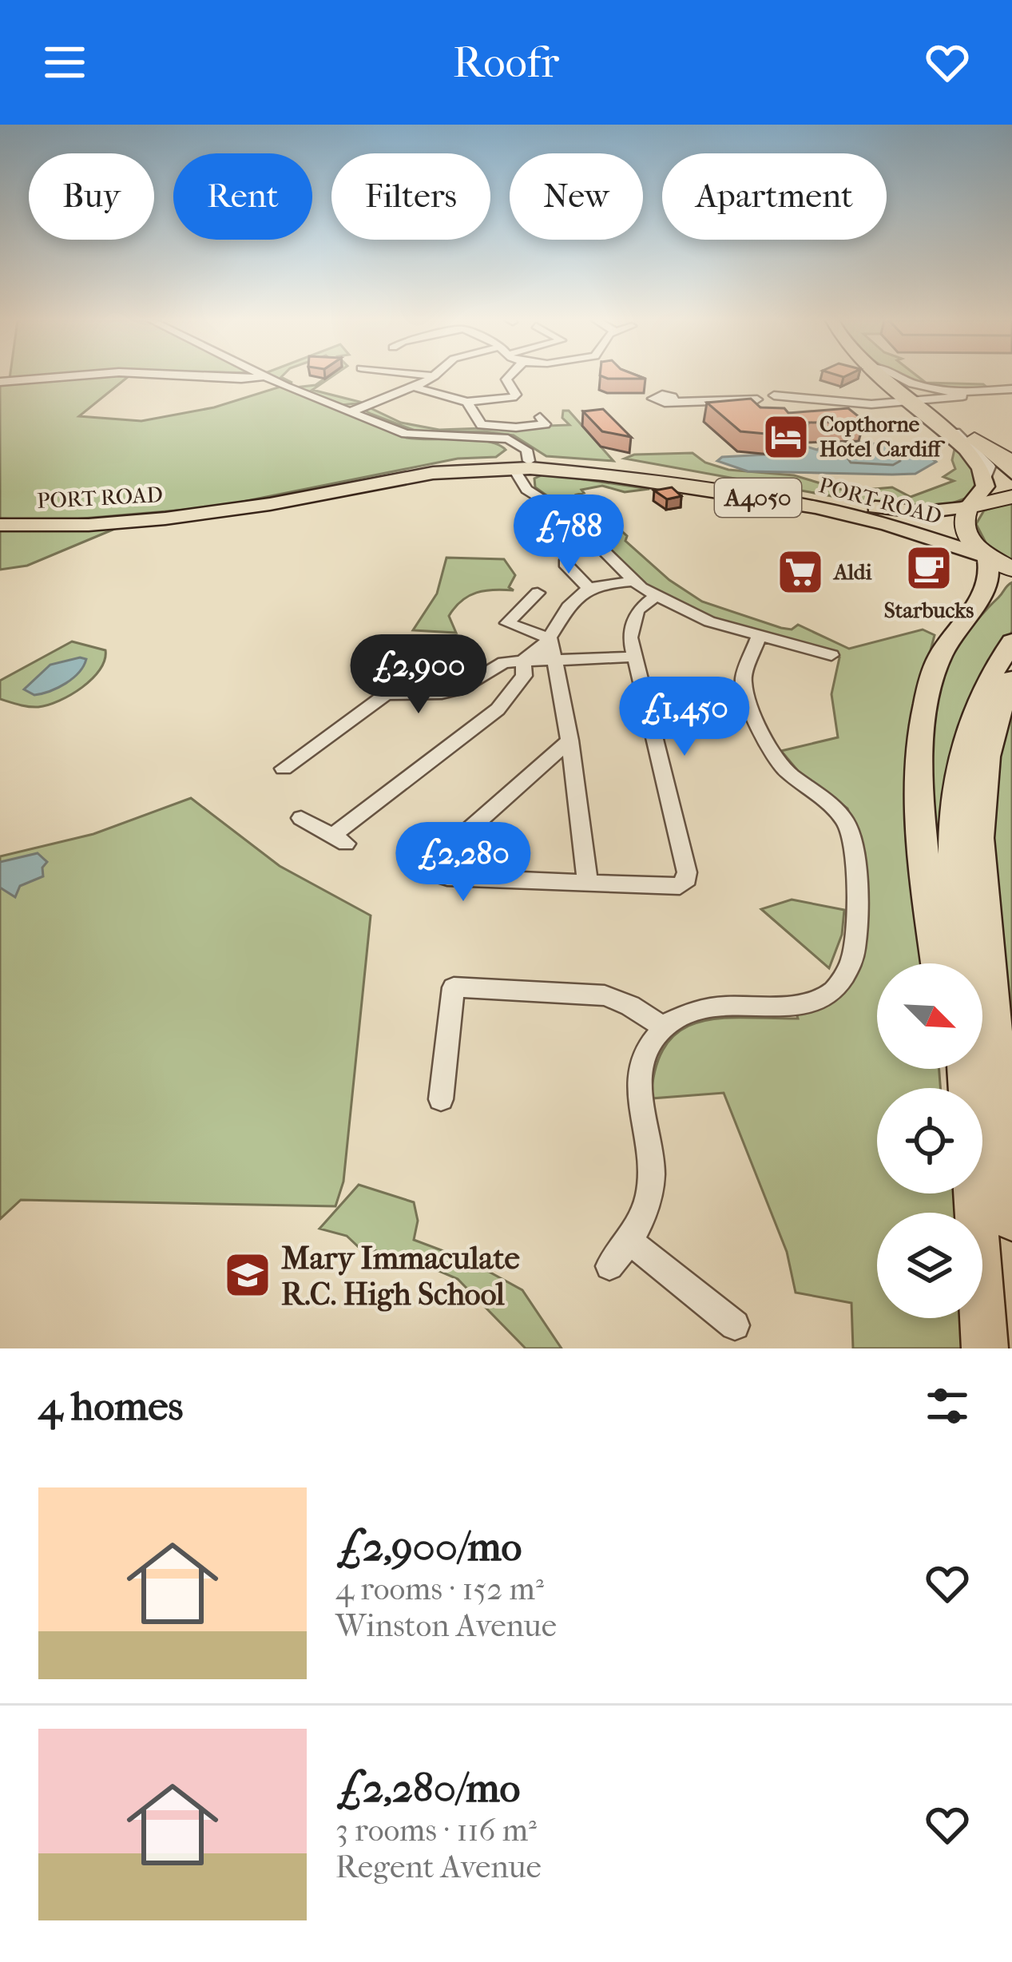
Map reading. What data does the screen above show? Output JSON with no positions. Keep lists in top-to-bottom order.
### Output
{
  "streets": {
    "main road": ["PORT ROAD", "A4050"]
  },
  "places": {
    "hotel": ["Copthorne Hotel Cardiff"],
    "cafe": ["Starbucks"],
    "supermarket": ["Aldi"],
    "school or university": ["Mary Immaculate R.C. High School"]
  },
  "north": "bottom right",
  "page": {
    "header": "Roofr",
    "chip": [
      "Buy",
      "Rent",
      "Filters",
      "New",
      "Apartment"
    ],
    "price": [
      "£788",
      "£2,900",
      "£1,450",
      "£2,280"
    ],
    "heading": "4 homes",
    "list": [
      {
        "name": "£2,900/mo",
        "note": "4 rooms · 152 m² · Winston Avenue"
      },
      {
        "name": "£2,280/mo",
        "note": "3 rooms · 116 m² · Regent Avenue"
      }
    ]
  }
}
